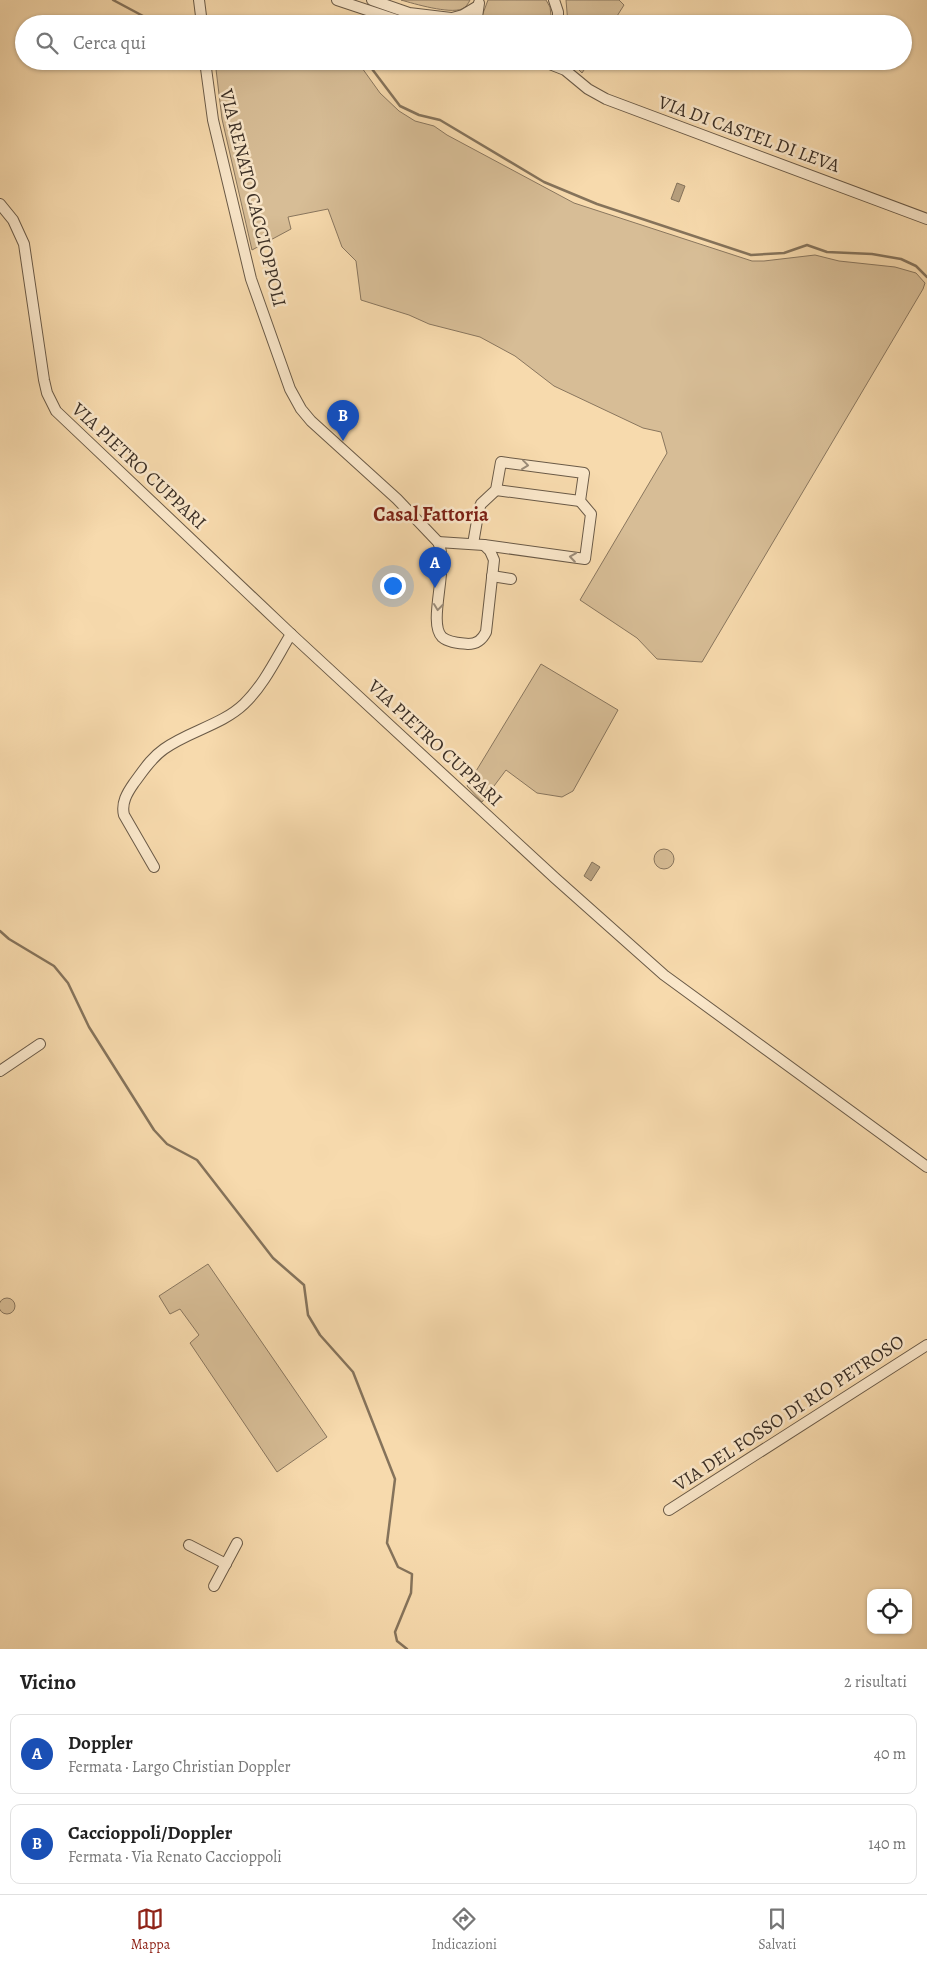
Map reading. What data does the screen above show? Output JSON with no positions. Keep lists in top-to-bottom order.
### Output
{
  "streets": {
    "street": [
      "VIA DI CASTEL DI LEVA",
      "VIA RENATO CACCIOPPOLI",
      "VIA PIETRO CUPPARI",
      "VIA DEL FOSSO DI RIO PETROSO"
    ]
  },
  "districts": ["Casal Fattoria"],
  "page": {
    "search": "Cerca qui",
    "pins": ["B", "A"],
    "heading": ["Vicino", "2 risultati"],
    "list": [
      {
        "mark": "A",
        "name": "Doppler",
        "note": "Fermata · Largo Christian Doppler",
        "value": "40 m"
      },
      {
        "mark": "B",
        "name": "Caccioppoli/Doppler",
        "note": "Fermata · Via Renato Caccioppoli",
        "value": "140 m"
      }
    ],
    "nav": ["Mappa", "Indicazioni", "Salvati"]
  }
}
